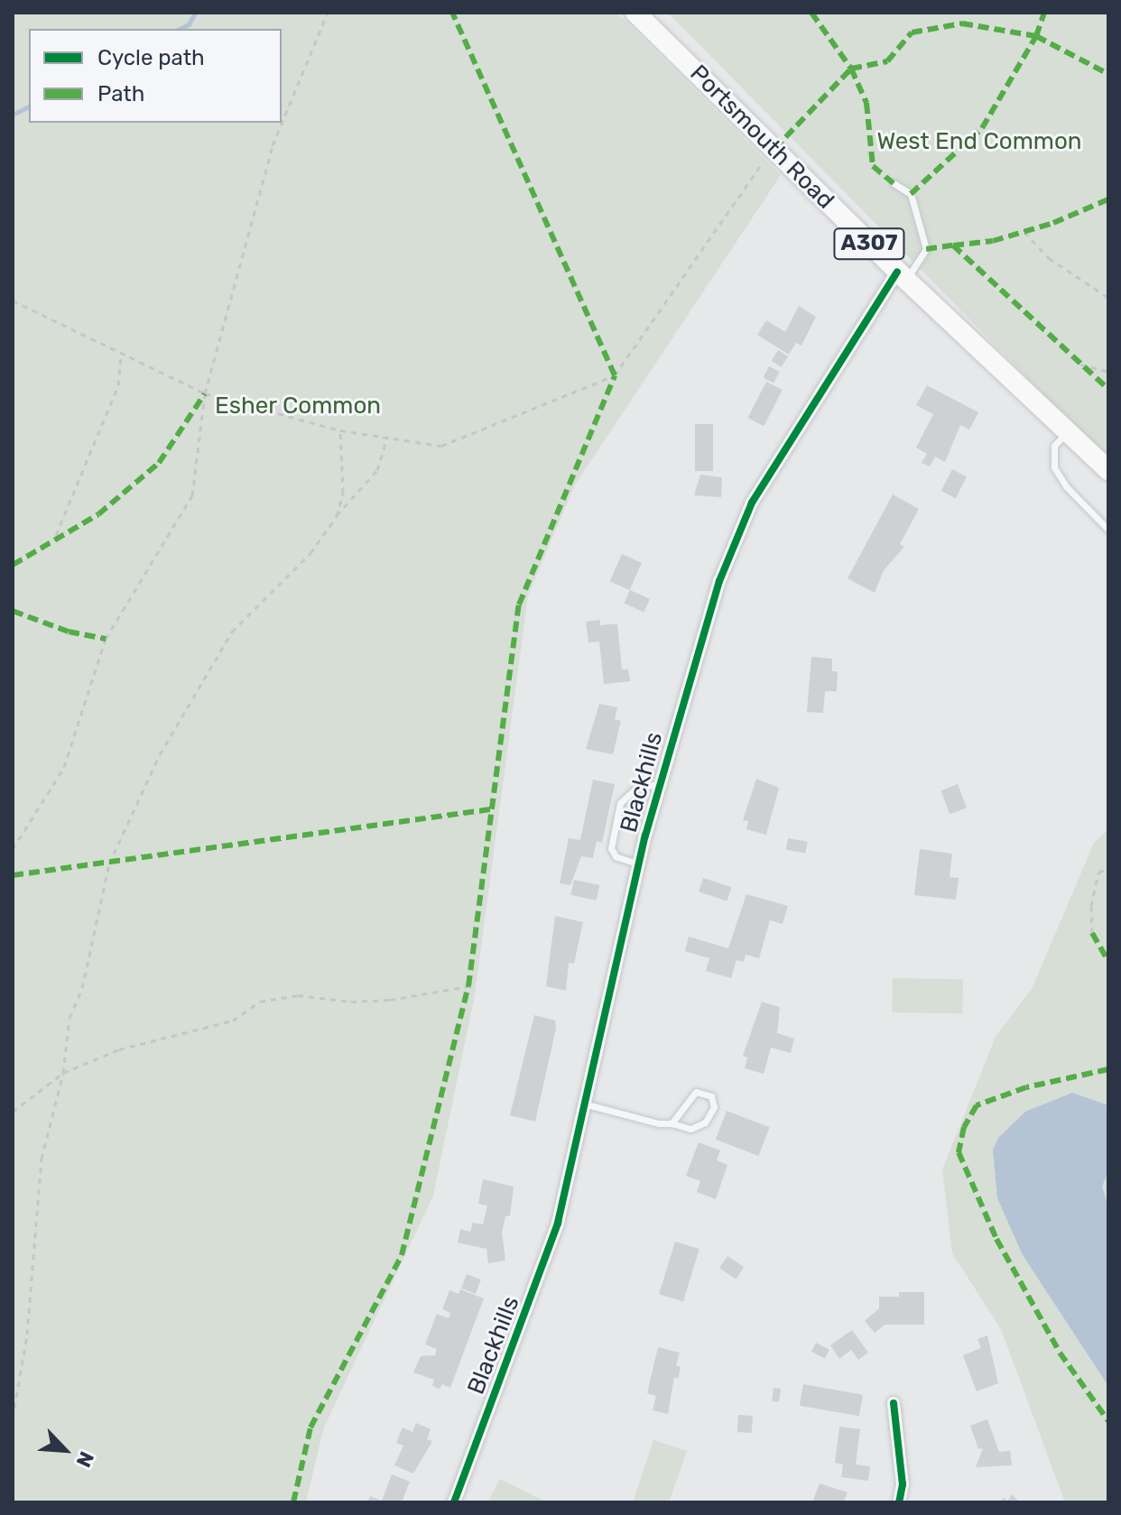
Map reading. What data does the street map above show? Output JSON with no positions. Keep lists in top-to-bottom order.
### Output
{
  "streets": {
    "main road": ["Portsmouth Road", "A307"],
    "street": ["Blackhills"]
  },
  "crossings": [
    ["Portsmouth Road", "Blackhills"]
  ],
  "parks": ["West End Common", "Esher Common"],
  "legend": ["Cycle path", "Path"],
  "north": "bottom right"
}
